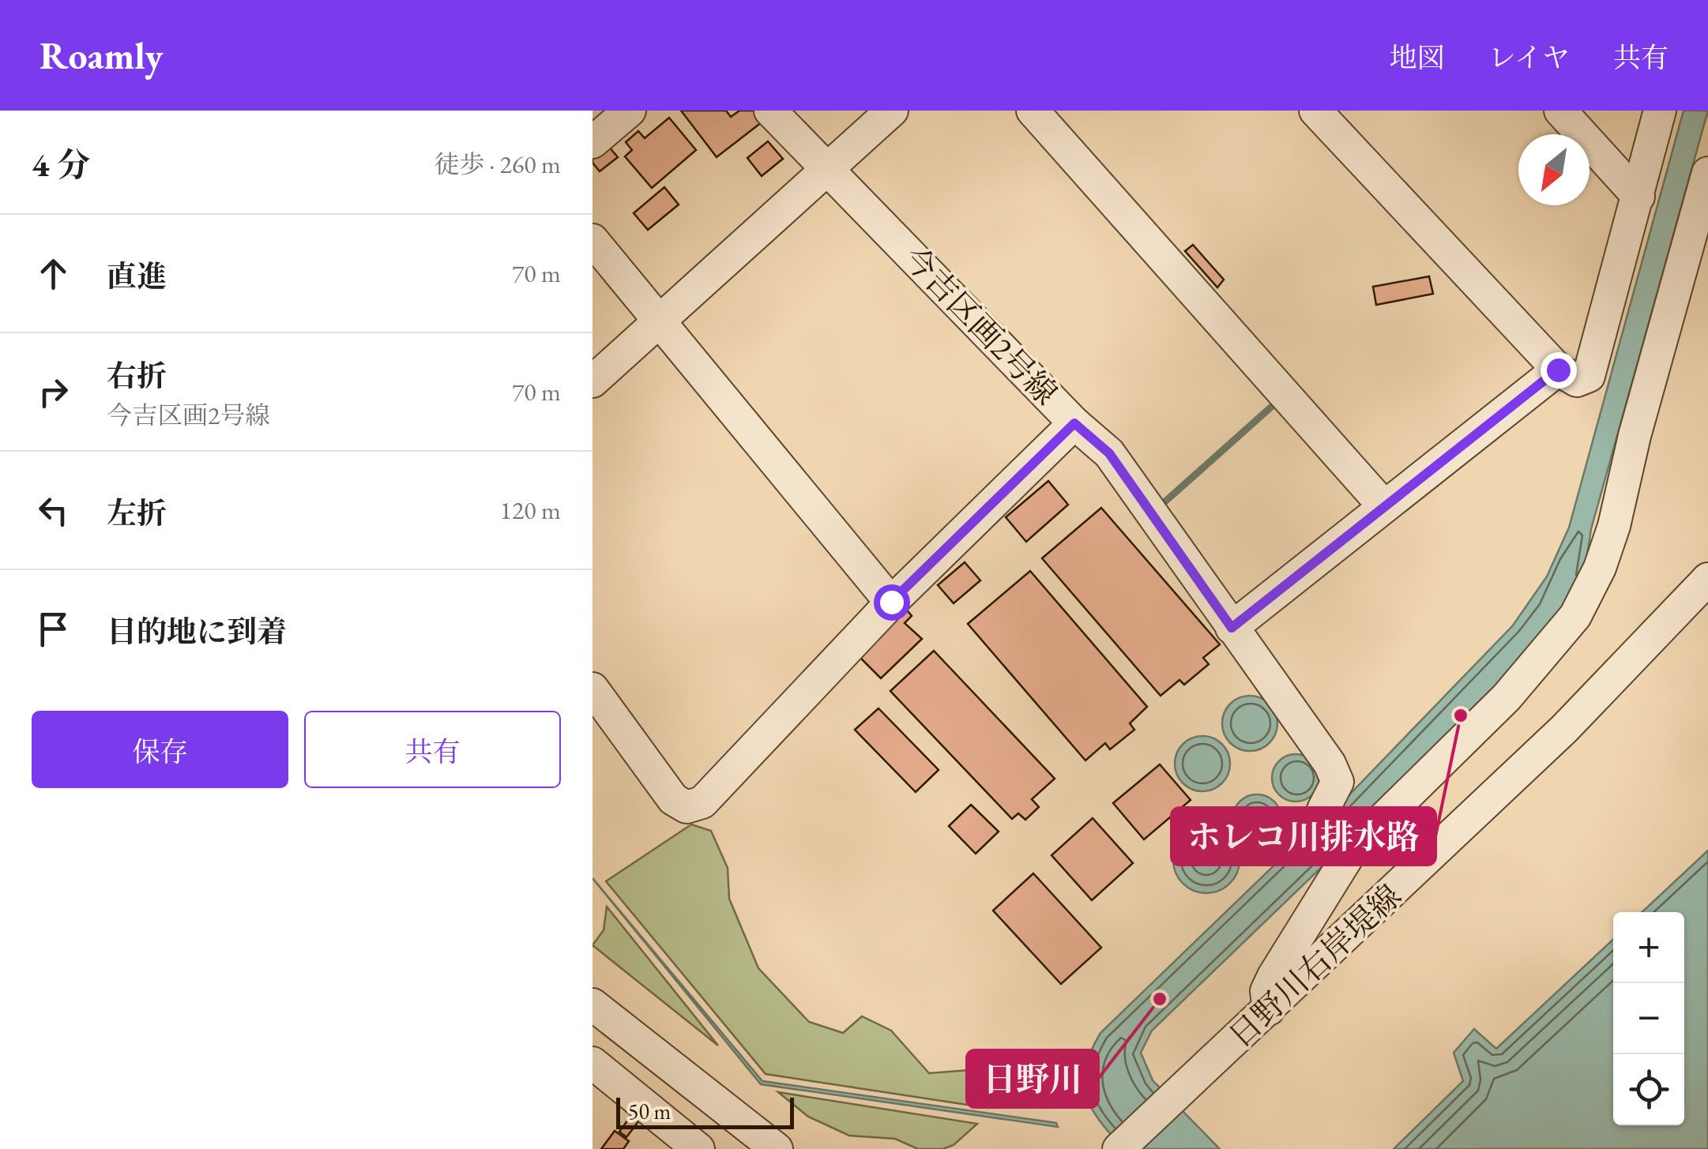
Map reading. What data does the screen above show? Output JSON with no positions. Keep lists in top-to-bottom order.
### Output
{
  "streets": {
    "street": ["今吉区画2号線", "日野川右岸堤線"]
  },
  "places": ["ホレコ川排水路", "日野川"],
  "scale_bar": "50 m",
  "north": "bottom left",
  "page": {
    "header": "Roamly",
    "nav": ["地図", "レイヤ", "共有"],
    "heading": ["4 分", "徒歩 · 260 m"],
    "list": [
      ["直進", "70 m"],
      ["右折", "今吉区画2号線", "70 m"],
      ["左折", "120 m"],
      "目的地に到着"
    ],
    "buttons": ["保存", "共有"],
    "map_buttons": ["+", "−"],
    "scale": "50 m"
  }
}
